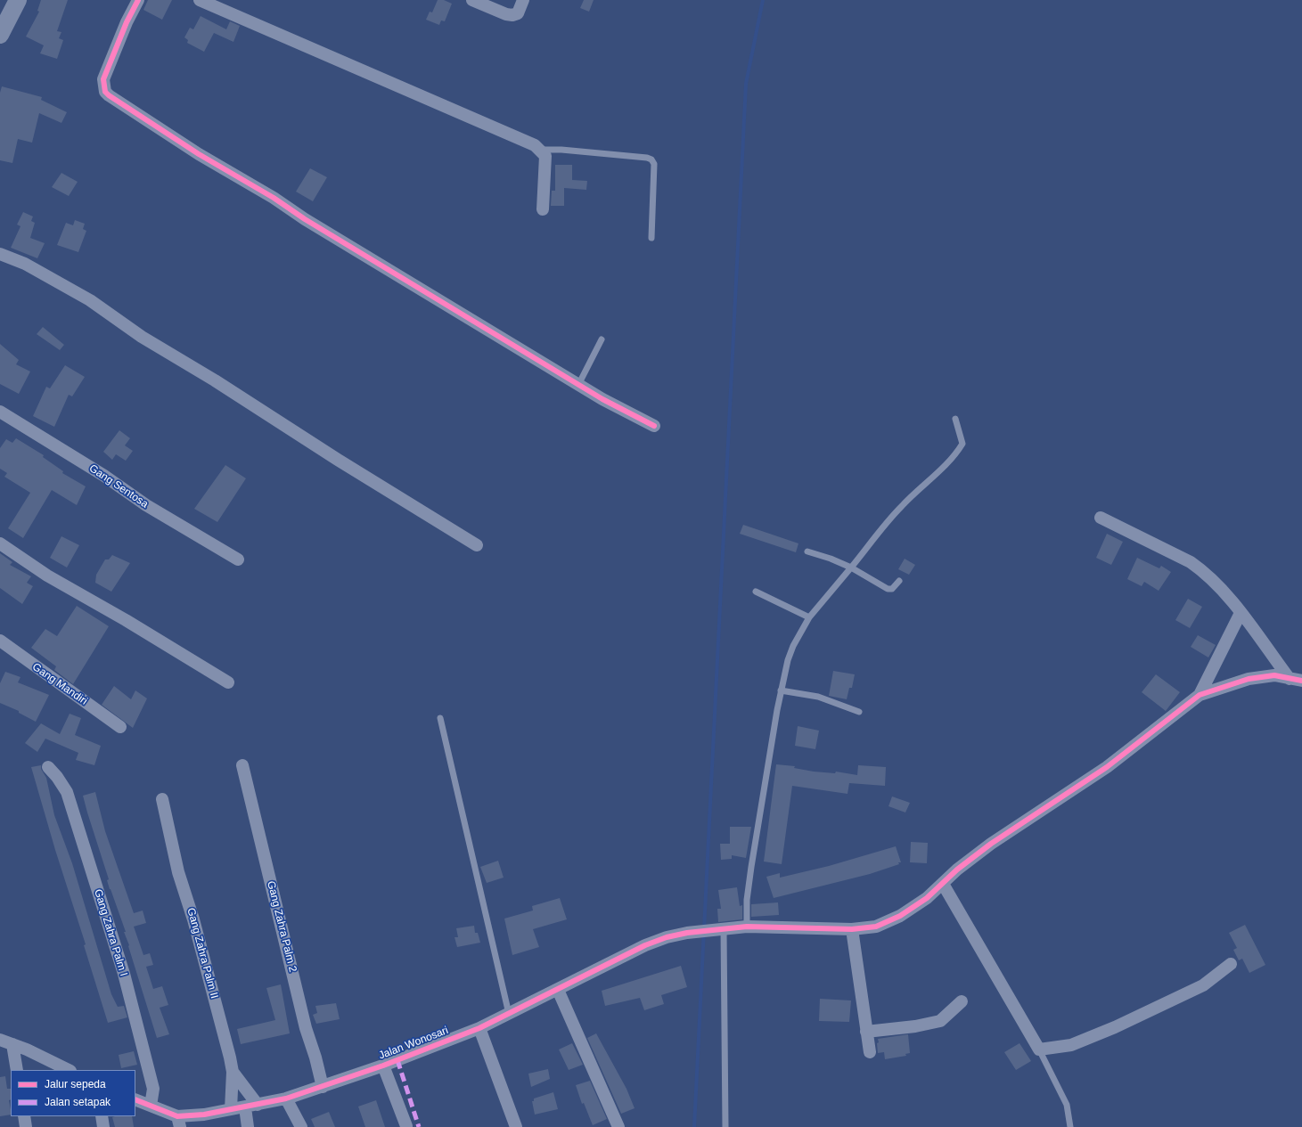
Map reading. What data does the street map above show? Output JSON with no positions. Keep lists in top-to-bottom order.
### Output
{
  "streets": {
    "street": [
      "Gang Sentosa",
      "Gang Mandiri",
      "Gang Zahra Palm 2",
      "Gang Zahra Palm I",
      "Gang Zahra Palm II",
      "Jalan Wonosari"
    ]
  },
  "crossings": [
    ["Gang Zahra Palm 2", "Jalan Wonosari"],
    ["Gang Zahra Palm I", "Jalan Wonosari"],
    ["Gang Zahra Palm II", "Jalan Wonosari"]
  ],
  "legend": ["Jalur sepeda", "Jalan setapak"]
}
